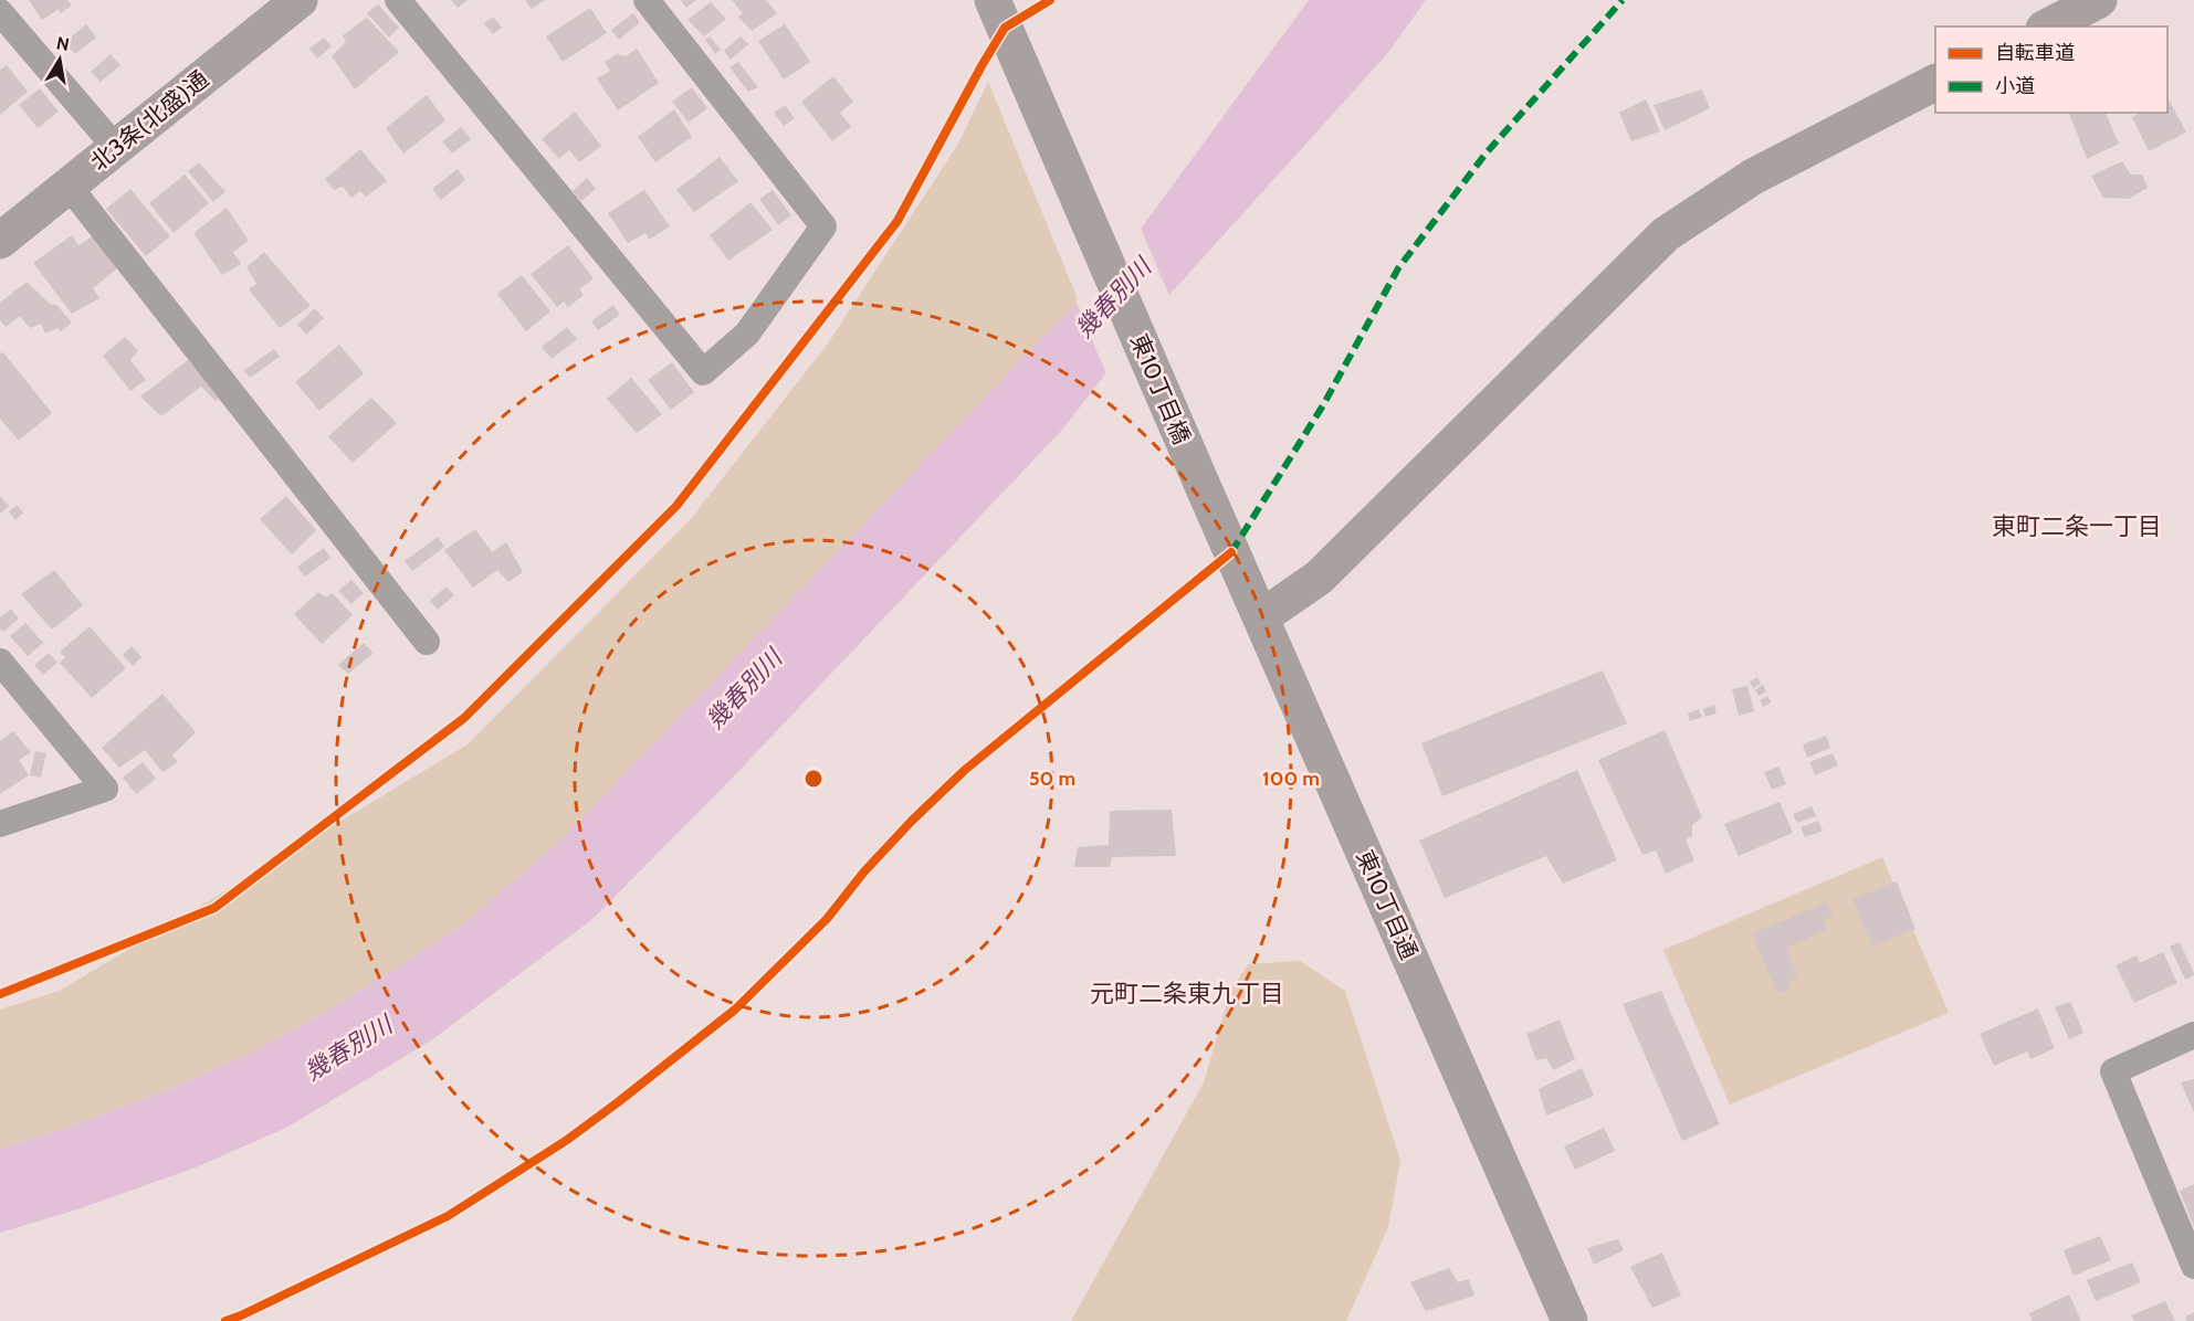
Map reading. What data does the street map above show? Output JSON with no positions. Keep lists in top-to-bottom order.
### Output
{
  "streets": {
    "street": ["北3条(北盛)通", "東10丁目橋", "東10丁目通"]
  },
  "crossings": [
    ["東10丁目橋", "東10丁目通"]
  ],
  "districts": ["東町二条一丁目", "元町二条東九丁目"],
  "water": ["幾春別川"],
  "legend": ["自転車道", "小道"],
  "north": "top",
  "rings": ["50 m", "100 m"]
}
